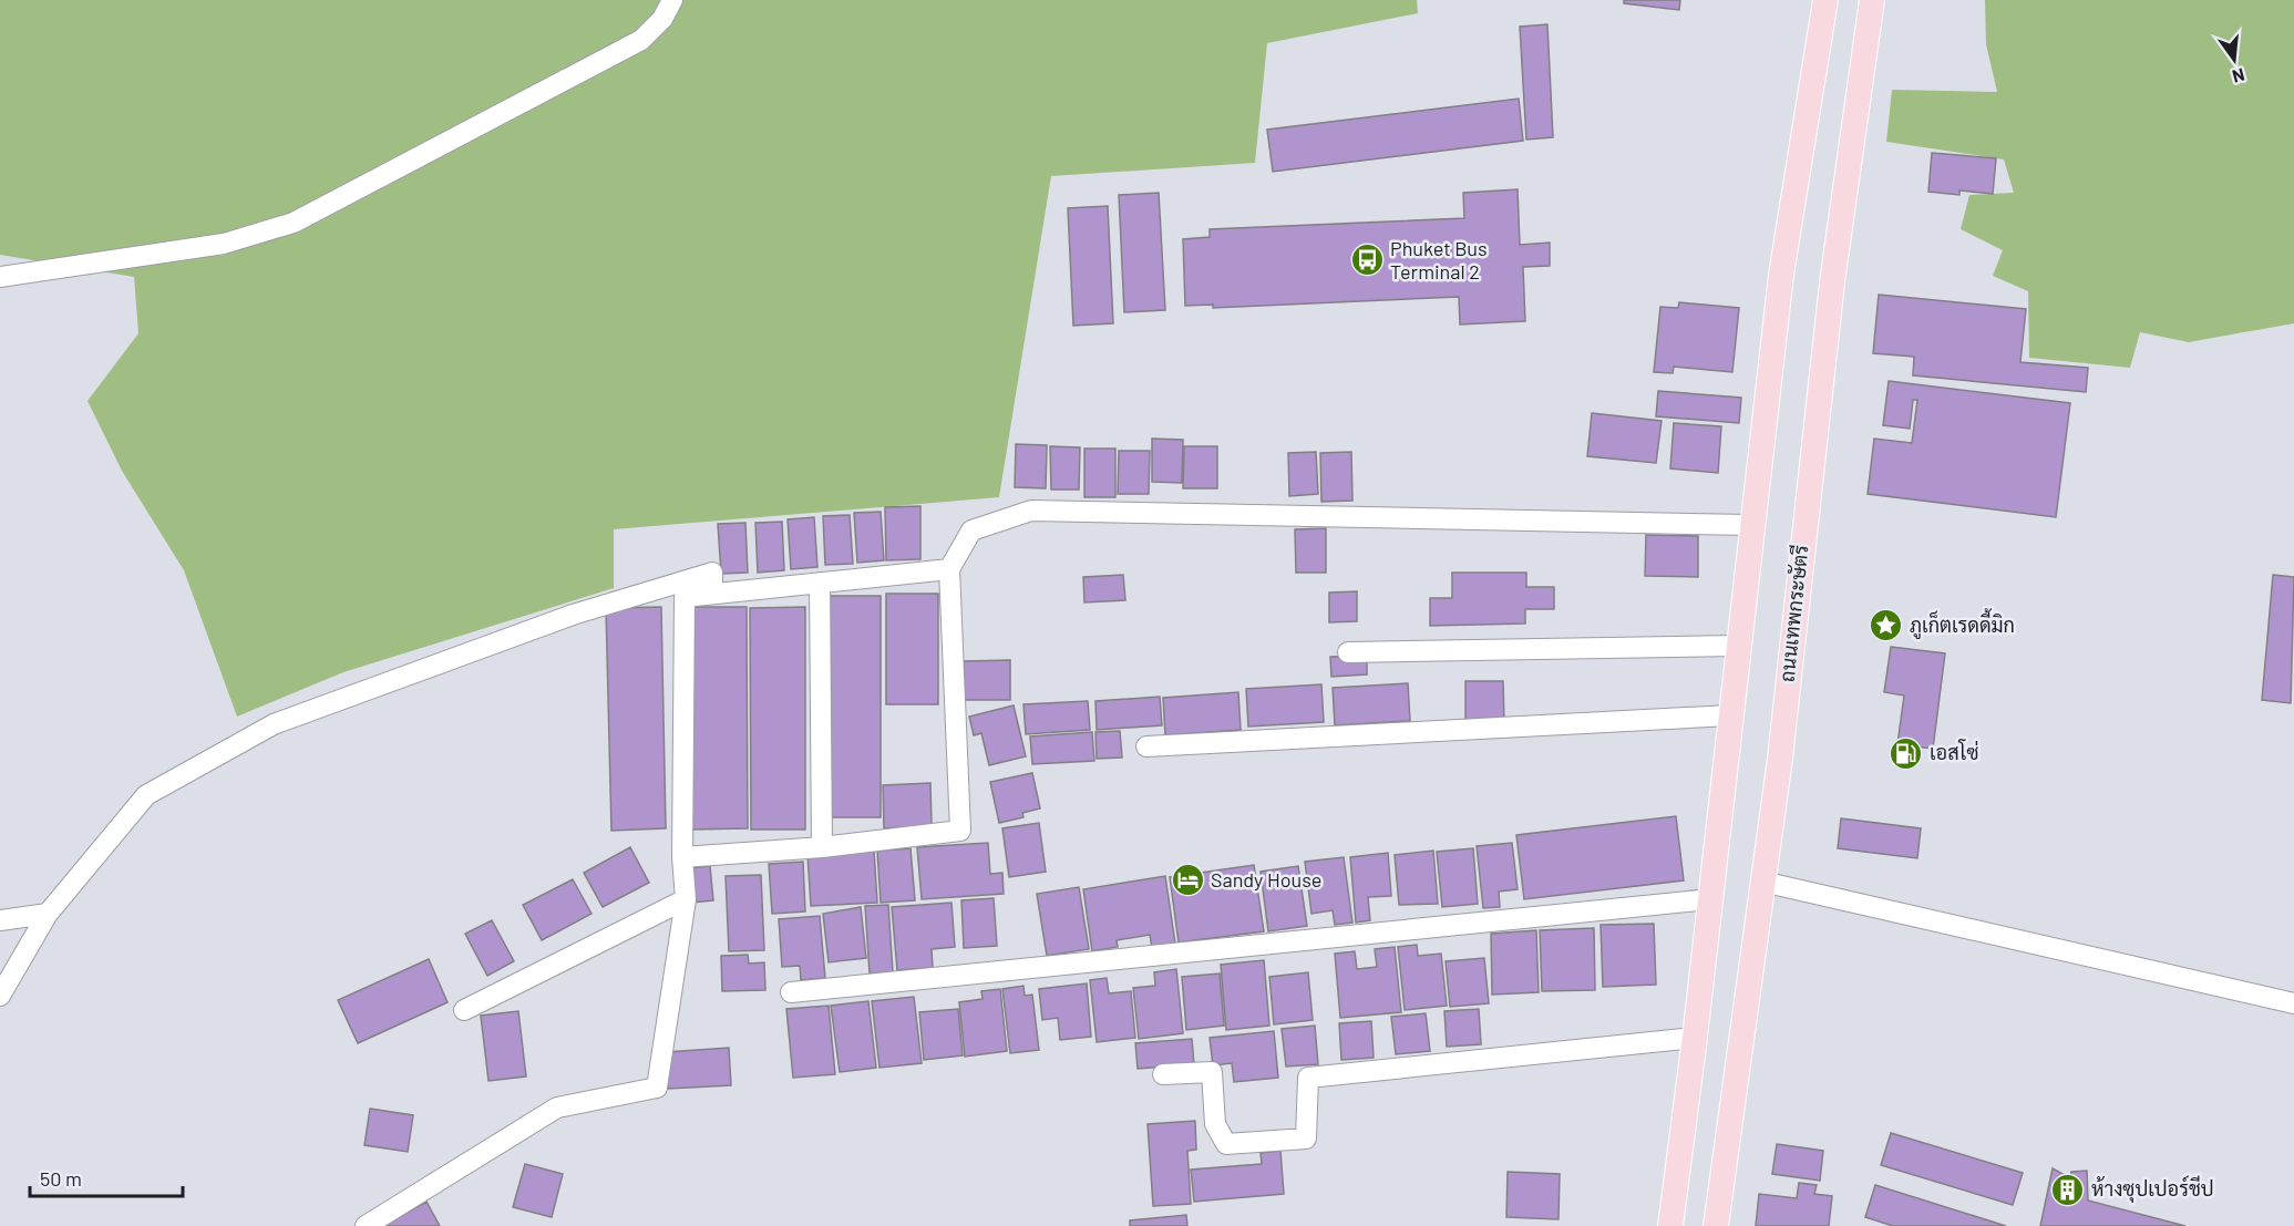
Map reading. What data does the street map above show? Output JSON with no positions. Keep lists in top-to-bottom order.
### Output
{
  "streets": {
    "main road": ["ถนนเทพกระษัตรี"]
  },
  "places": {
    "bus stop": ["Phuket Bus Terminal 2"],
    "place": ["ภูเก็ตเรดดี้มิก"],
    "fuel station": ["เอสโซ่"],
    "hotel": ["Sandy House"],
    "building": ["ห้างซุปเปอร์ชีป"]
  },
  "scale_bar": "50 m",
  "north": "bottom"
}
